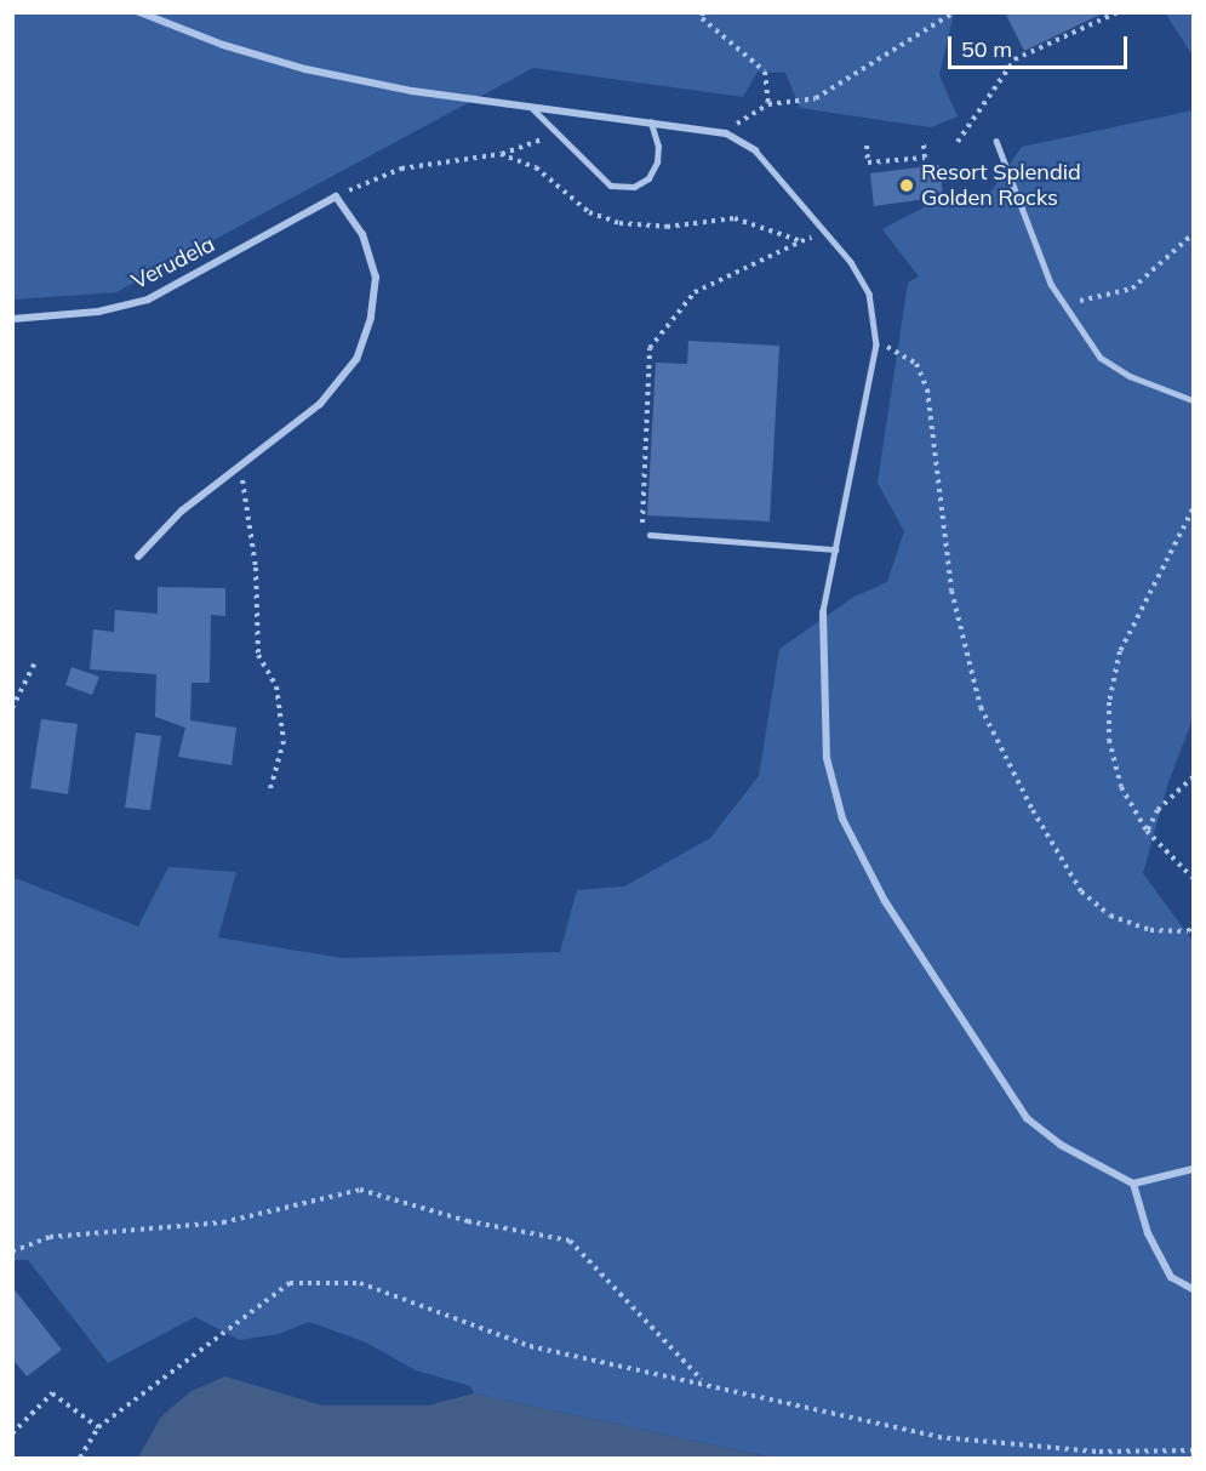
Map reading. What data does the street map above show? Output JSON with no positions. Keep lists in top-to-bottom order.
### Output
{
  "streets": {
    "street": ["Verudela"]
  },
  "places": ["Resort Splendid Golden Rocks"],
  "scale_bar": "50 m"
}
